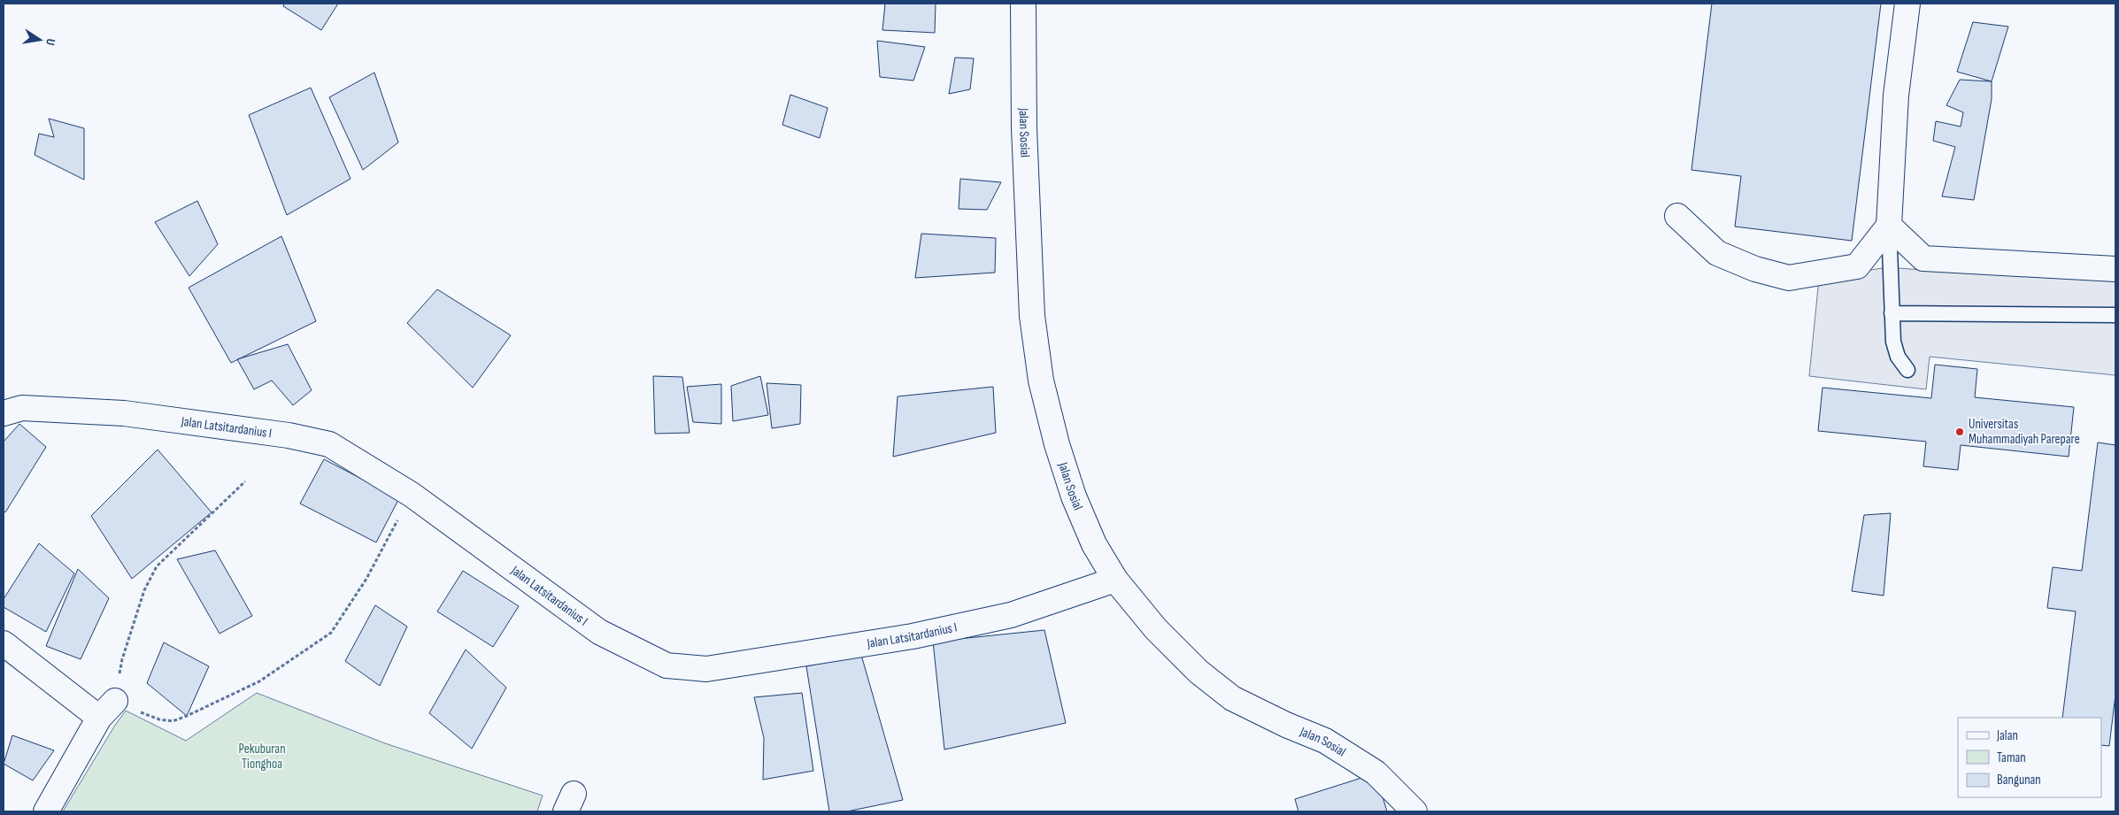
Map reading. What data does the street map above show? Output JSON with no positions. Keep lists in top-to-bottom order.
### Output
{
  "streets": {
    "street": ["Jalan Sosial", "Jalan Latsitardanius I"]
  },
  "crossings": [
    ["Jalan Sosial", "Jalan Latsitardanius I"]
  ],
  "parks": ["Pekuburan Tionghoa"],
  "places": ["Universitas Muhammadiyah Parepare"],
  "legend": ["Jalan", "Taman", "Bangunan"],
  "north": "right"
}
